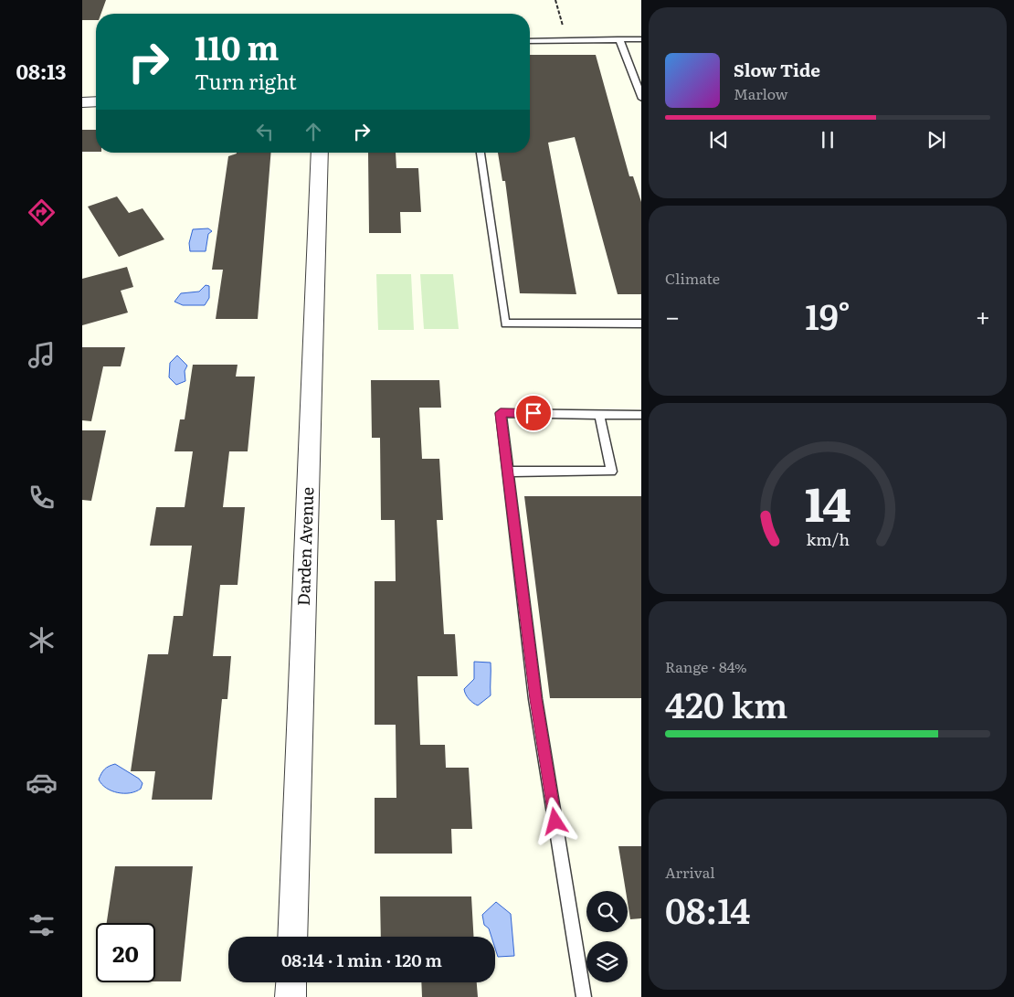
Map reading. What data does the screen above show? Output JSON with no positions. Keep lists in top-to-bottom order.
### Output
{
  "streets": {
    "street": ["Darden Avenue"]
  },
  "page": {
    "tabs": "08:13",
    "turn": ["110 m", "Turn right"],
    "song": ["Slow Tide", "Marlow"],
    "tile": [
      "Climate",
      ["Range · 84%", "420 km"],
      ["Arrival", "08:14"]
    ],
    "heat": ["−", "19°", "+"],
    "limit": "20",
    "trip": "08:14 · 1 min · 120 m",
    "gauge": ["14", "km/h"]
  }
}
